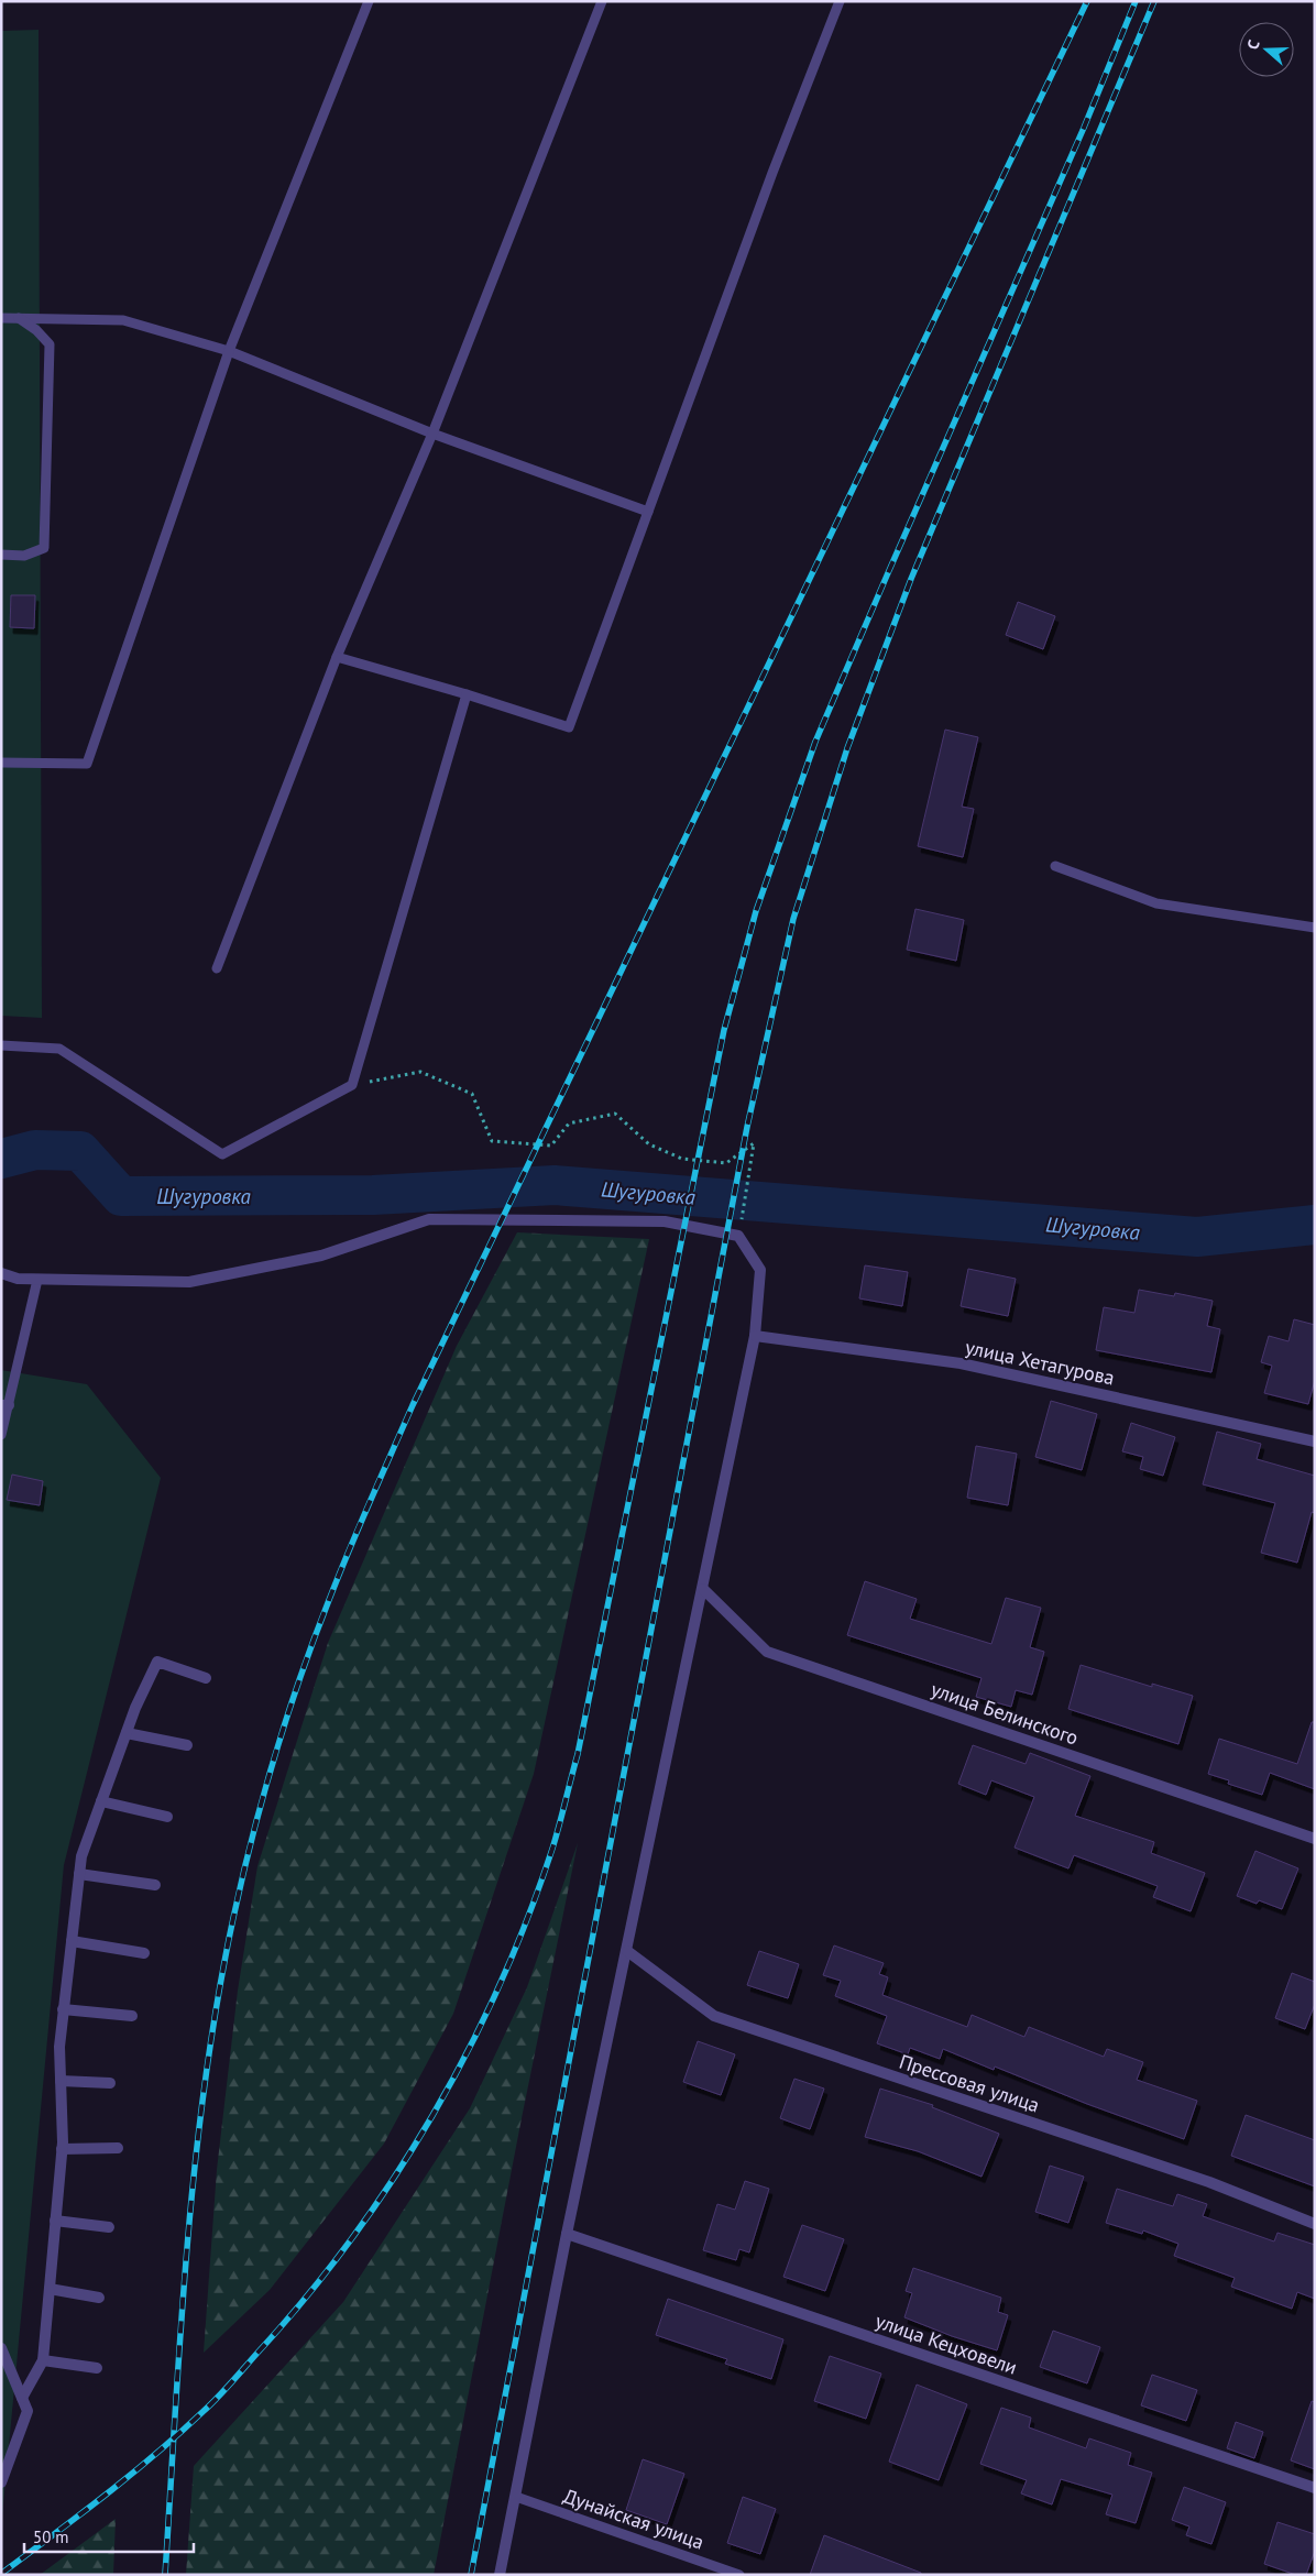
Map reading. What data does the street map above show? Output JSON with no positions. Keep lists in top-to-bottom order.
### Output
{
  "streets": {
    "street": [
      "улица Хетагурова",
      "улица Белинского",
      "Прессовая улица",
      "улица Кецховели"
    ],
    "lane": ["Дунайская улица"]
  },
  "water": ["Шугуровка"],
  "scale_bar": "50 m",
  "north": "left"
}
